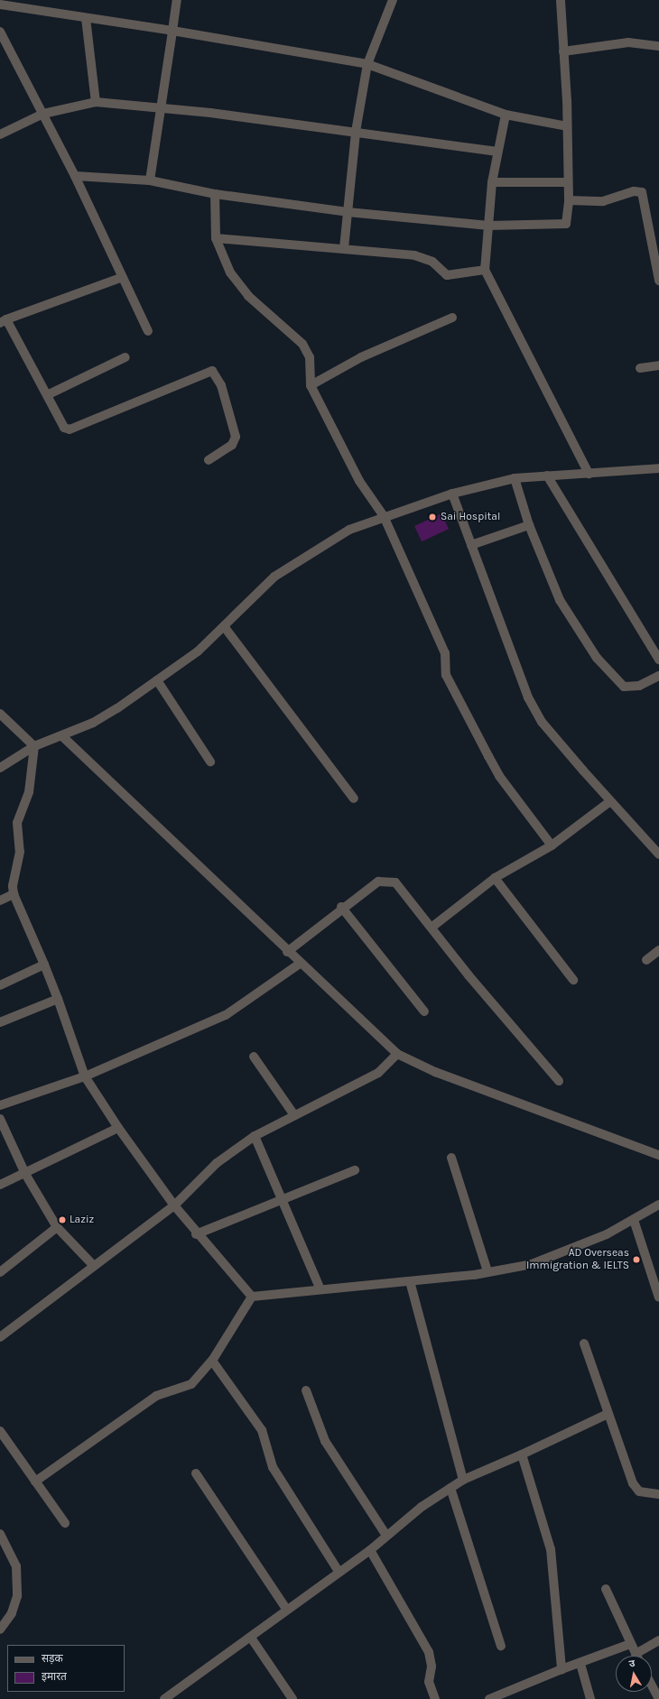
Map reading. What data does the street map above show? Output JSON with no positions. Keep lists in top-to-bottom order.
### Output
{
  "places": ["Sai Hospital", "Laziz", "AD Overseas Immigration & IELTS"],
  "legend": ["सड़क", "इमारत"],
  "north": "top"
}
